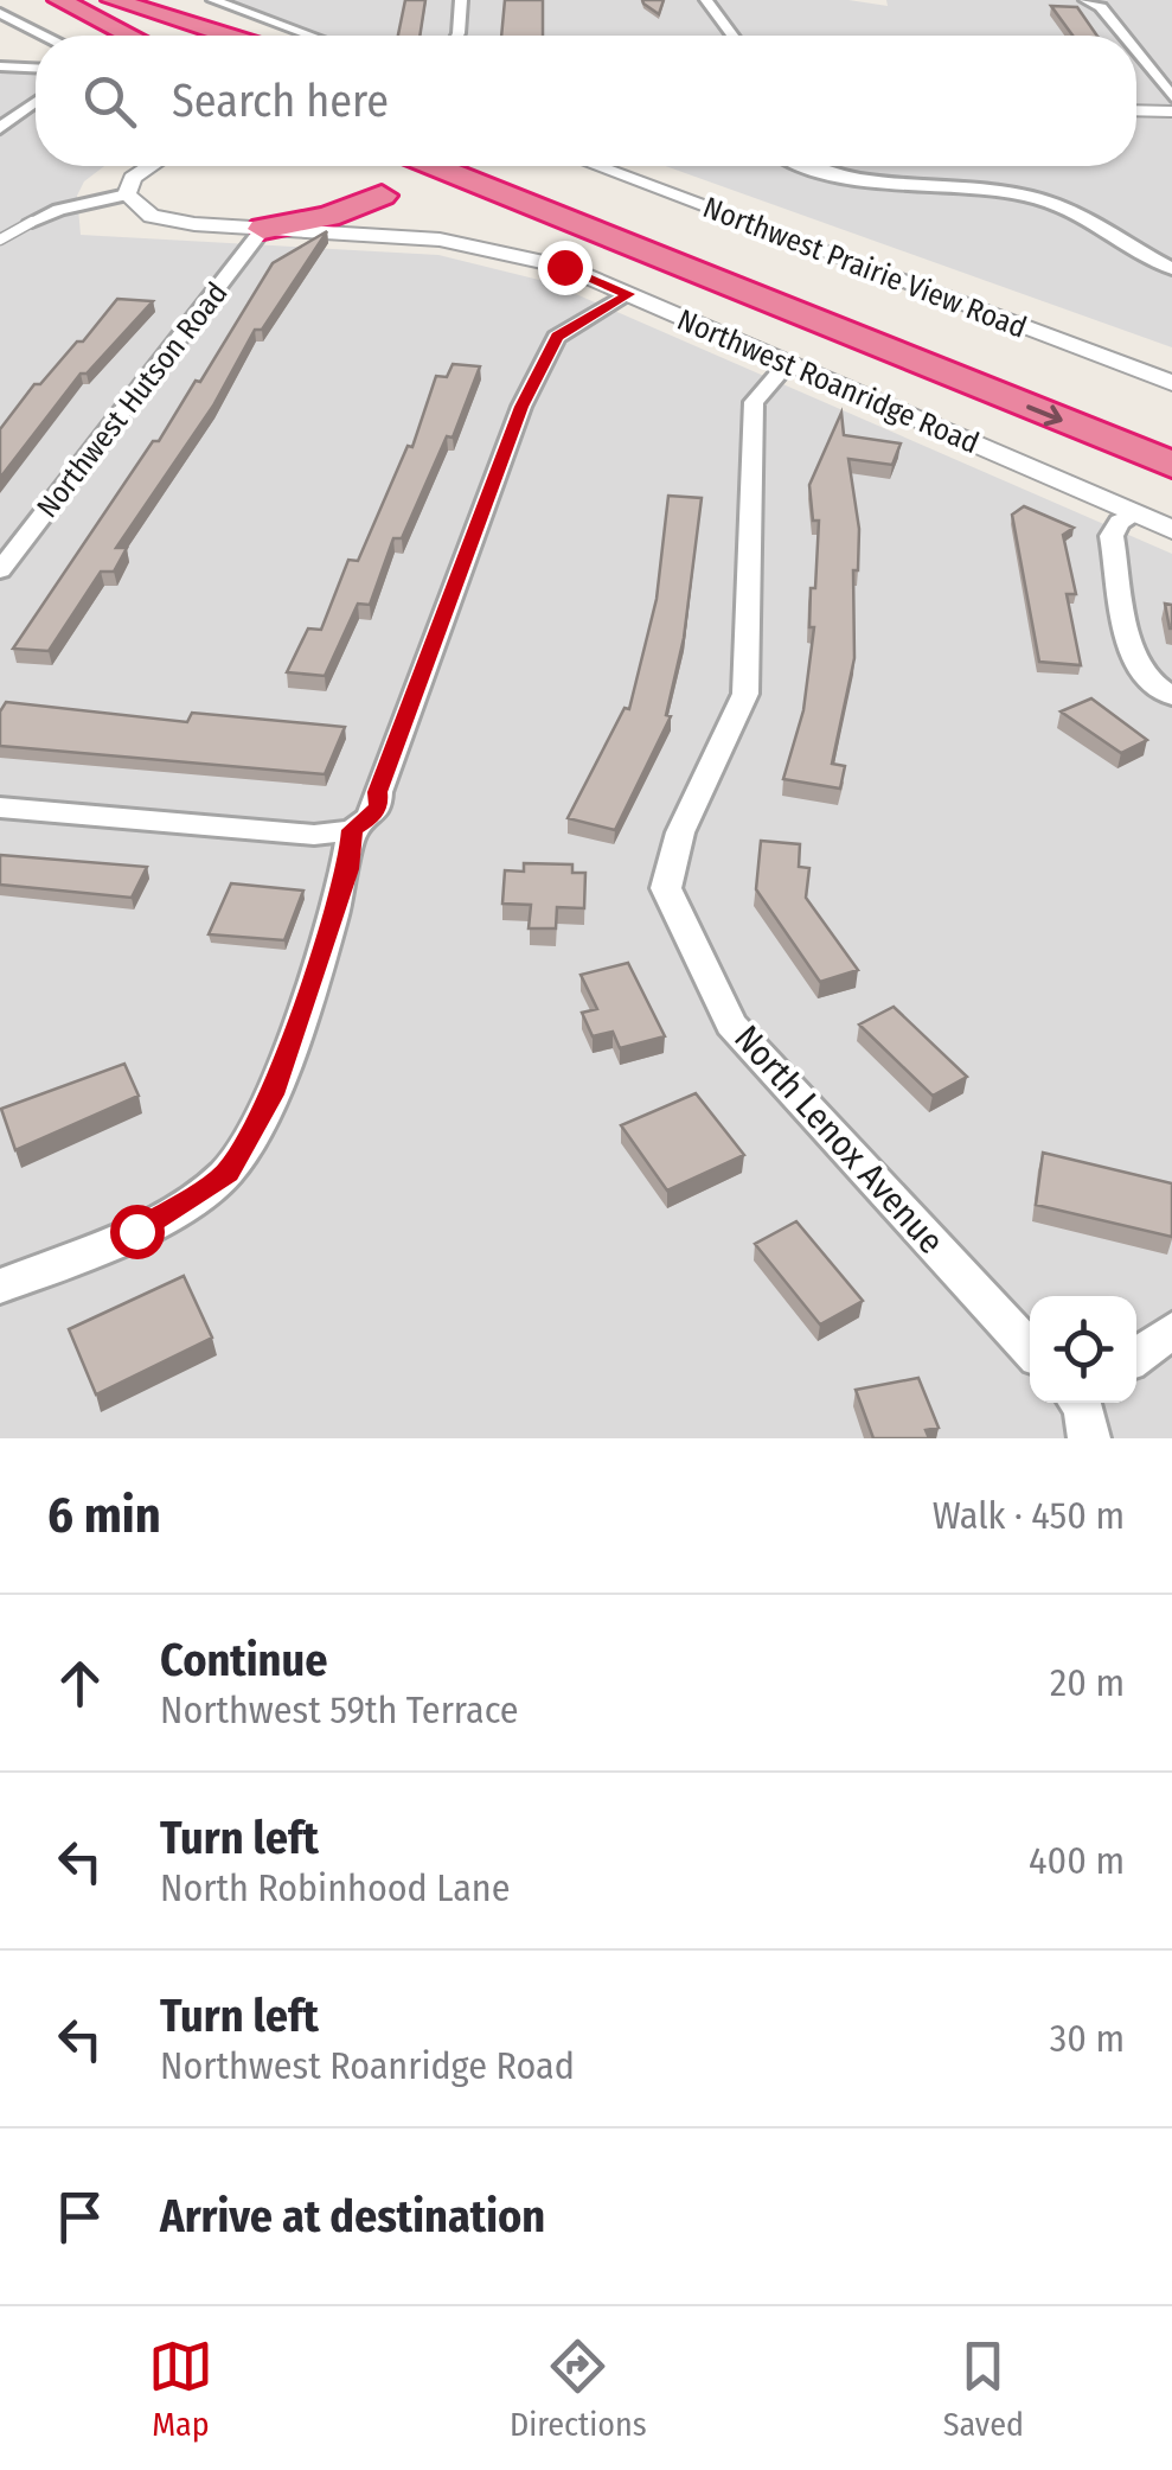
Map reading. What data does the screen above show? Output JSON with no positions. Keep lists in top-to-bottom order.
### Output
{
  "streets": {
    "street": [
      "Northwest Prairie View Road",
      "Northwest Roanridge Road",
      "Northwest Hutson Road",
      "North Lenox Avenue"
    ]
  },
  "crossings": [
    ["Northwest Roanridge Road", "Northwest Hutson Road"],
    ["Northwest Roanridge Road", "North Lenox Avenue"]
  ],
  "page": {
    "search": "Search here",
    "heading": ["6 min", "Walk · 450 m"],
    "list": [
      ["Continue", "Northwest 59th Terrace", "20 m"],
      ["Turn left", "North Robinhood Lane", "400 m"],
      ["Turn left", "Northwest Roanridge Road", "30 m"],
      "Arrive at destination"
    ],
    "nav": ["Map", "Directions", "Saved"]
  }
}
